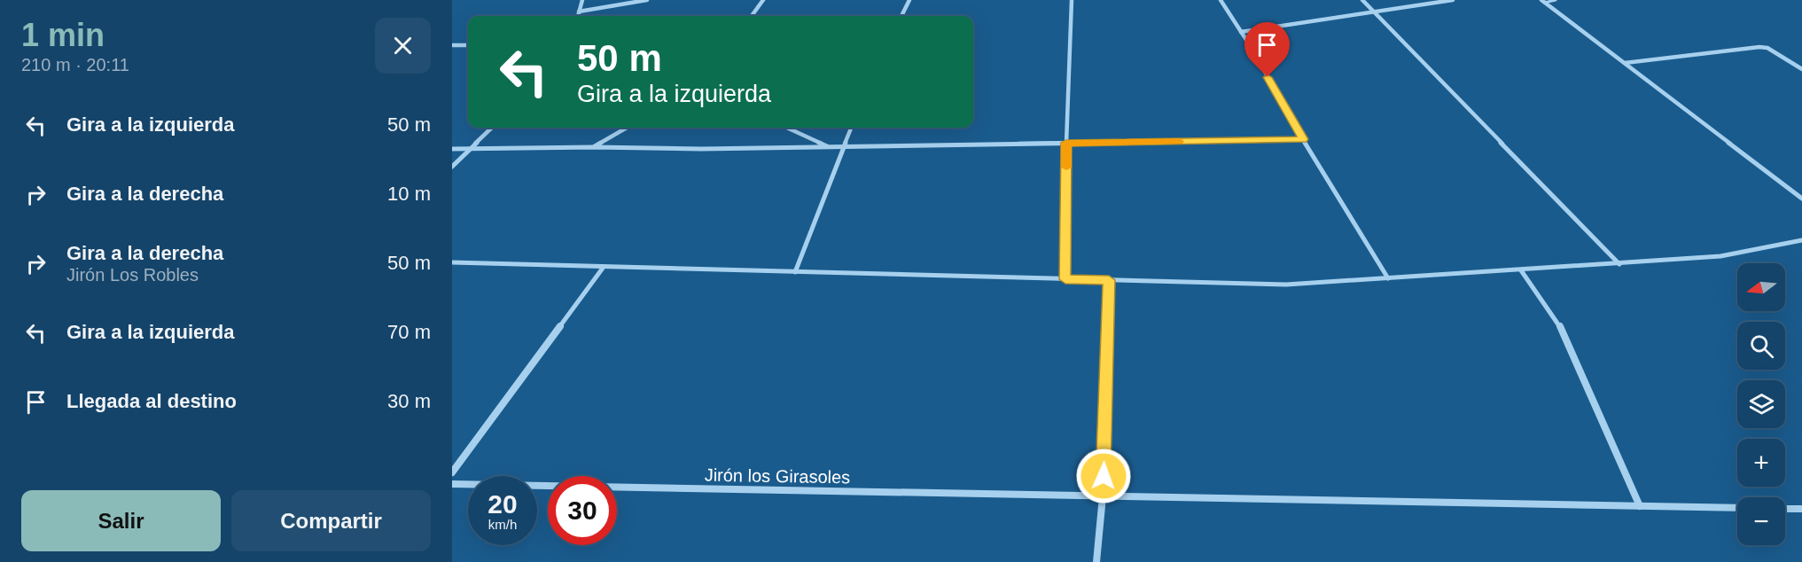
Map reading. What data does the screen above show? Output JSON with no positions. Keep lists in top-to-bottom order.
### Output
{
  "streets": {
    "street": ["Jirón los Girasoles"]
  },
  "north": "left",
  "page": {
    "heading": ["1 min", "210 m · 20:11"],
    "turn": ["50 m", "Gira a la izquierda"],
    "list": [
      {
        "name": "Gira a la izquierda",
        "value": "50 m"
      },
      {
        "name": "Gira a la derecha",
        "value": "10 m"
      },
      {
        "name": "Gira a la derecha",
        "note": "Jirón Los Robles",
        "value": "50 m"
      },
      {
        "name": "Gira a la izquierda",
        "value": "70 m"
      },
      {
        "name": "Llegada al destino",
        "value": "30 m"
      }
    ],
    "map_buttons": ["+", "−"],
    "speed": "20 km/h",
    "limit": "30",
    "buttons": ["Salir", "Compartir"]
  }
}
